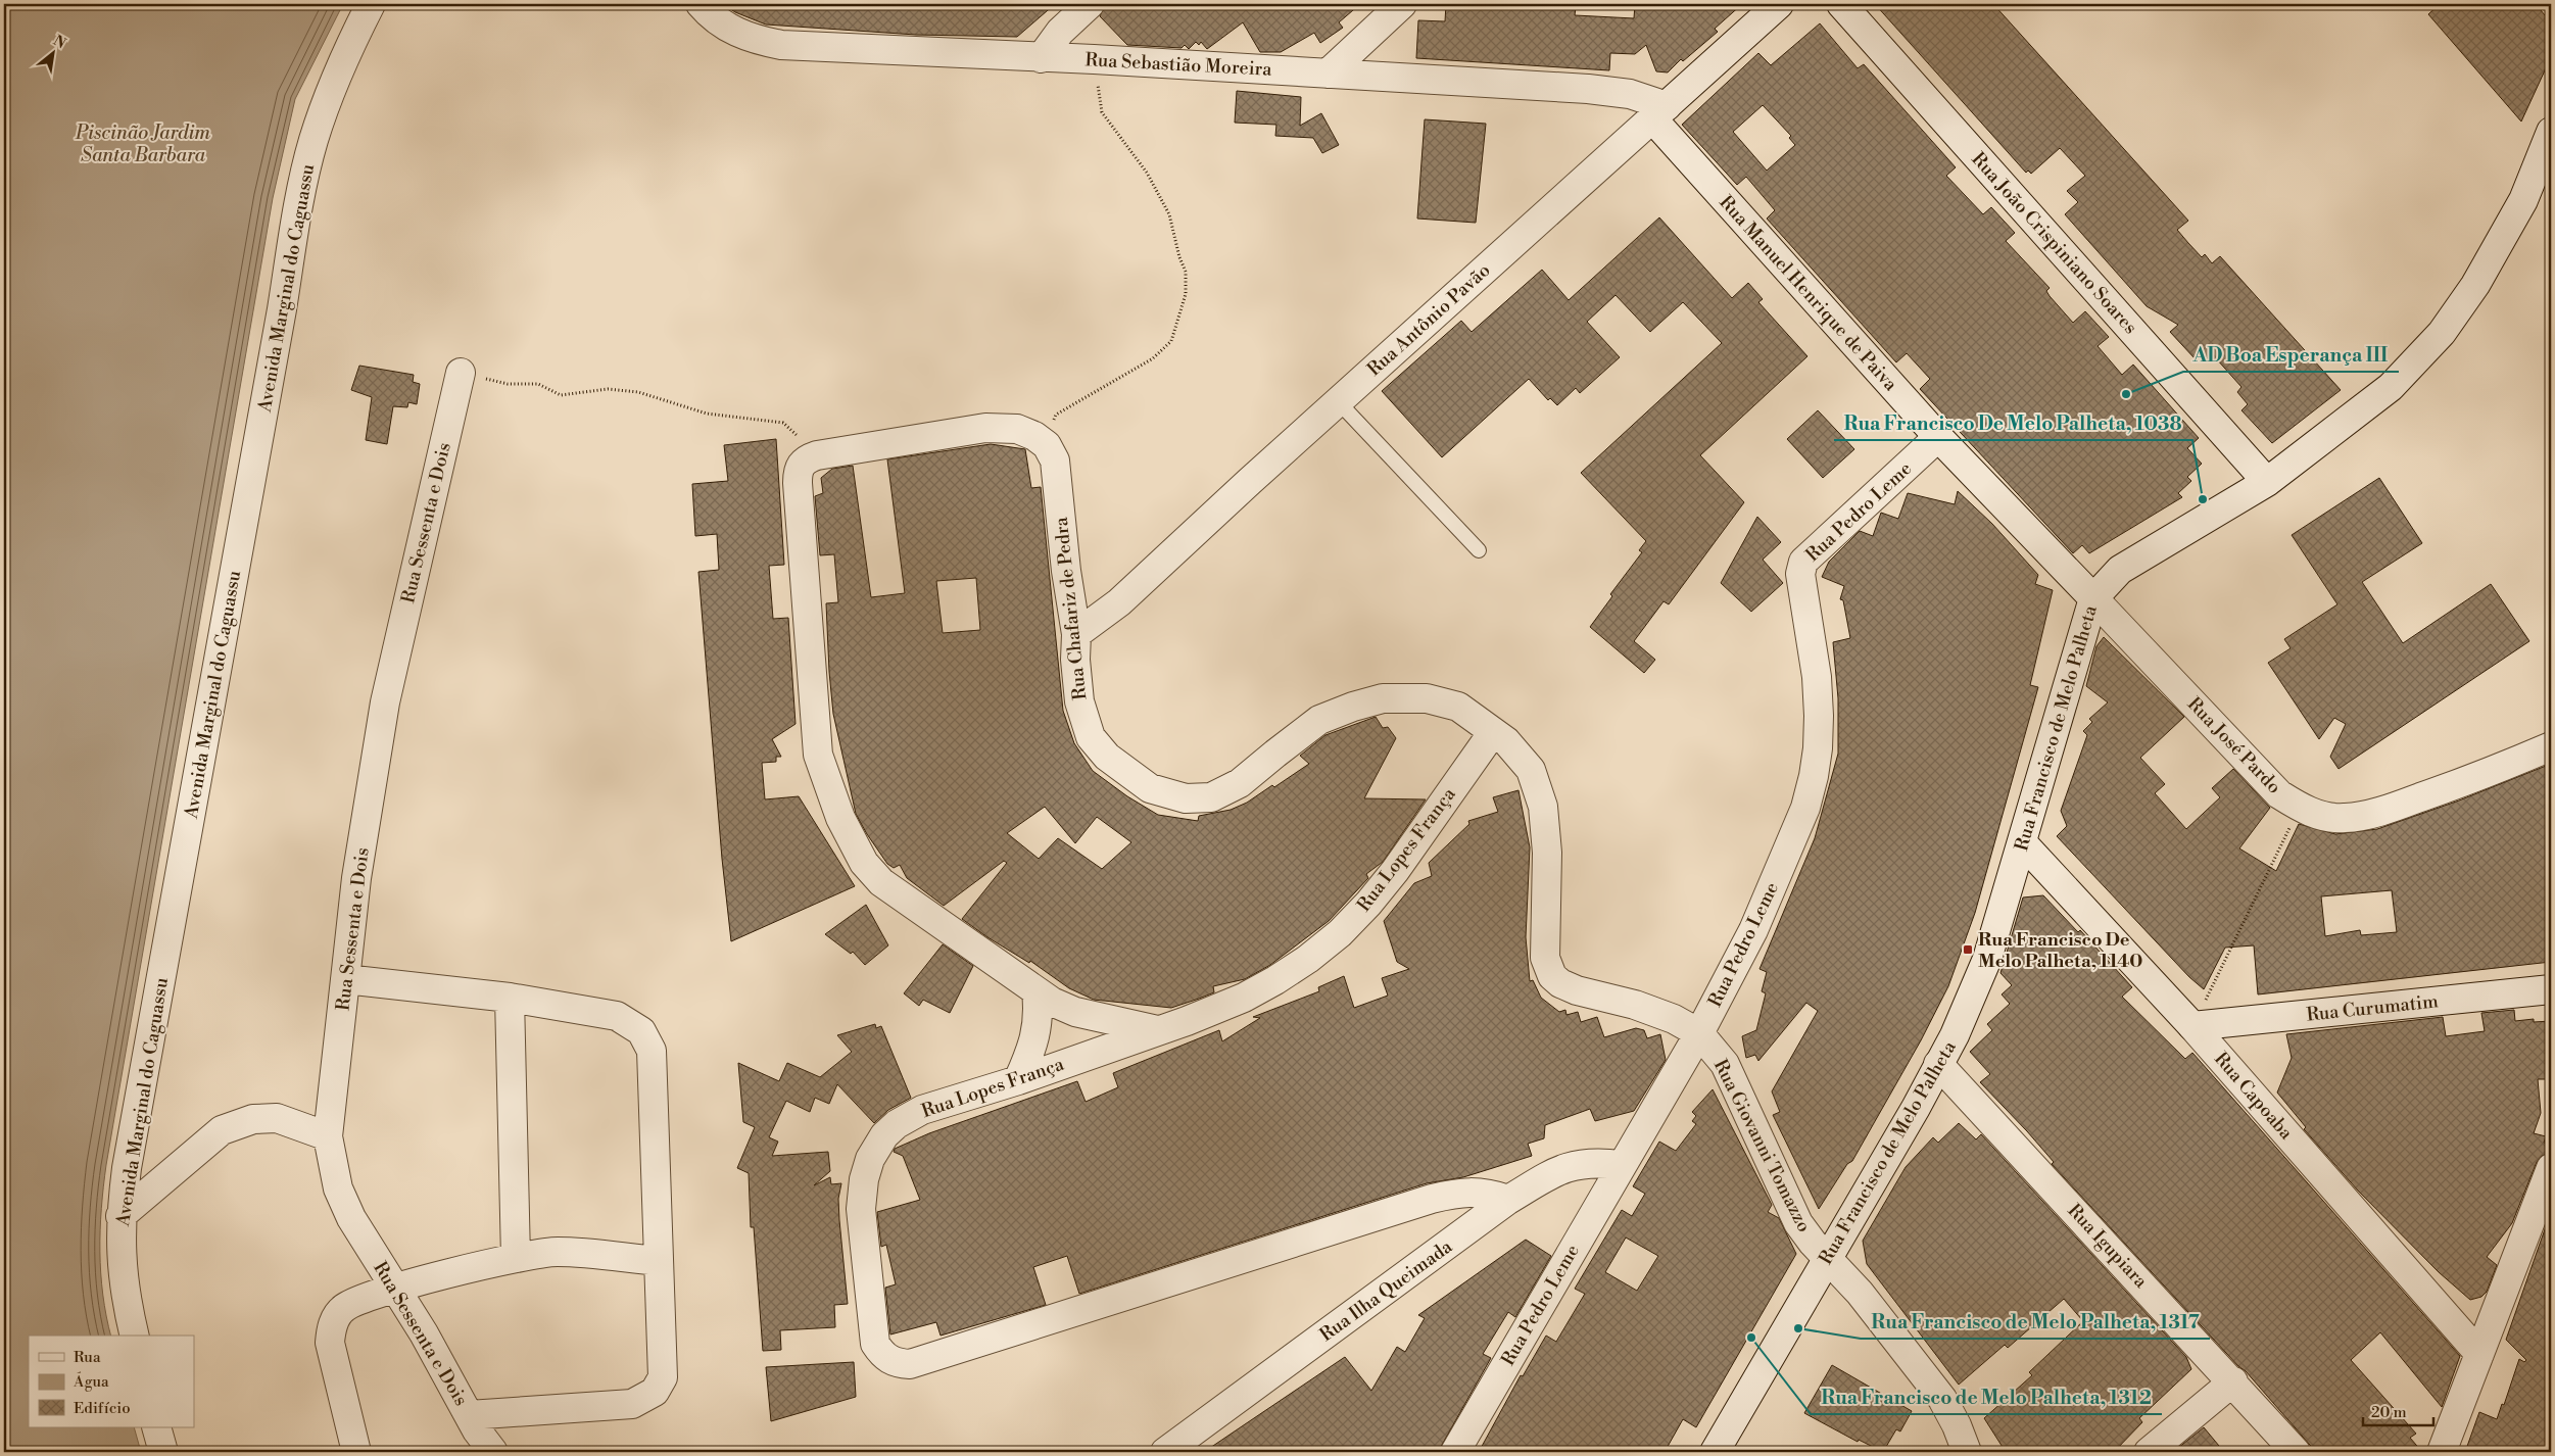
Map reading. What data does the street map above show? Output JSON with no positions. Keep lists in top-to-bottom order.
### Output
{
  "streets": {
    "street": [
      "Rua Sebastião Moreira",
      "Rua João Crispiniano Soares",
      "Avenida Marginal do Caguassu",
      "Rua Manuel Henrique de Paiva",
      "Rua Antônio Pavão",
      "Rua Pedro Leme",
      "Rua Sessenta e Dois",
      "Rua Chafariz de Pedra",
      "Rua Francisco de Melo Palheta",
      "Rua José Pardo",
      "Rua Lopes França",
      "Rua Curumatim",
      "Rua Capoaba",
      "Rua Giovanni Tomazzo",
      "Rua Igupiara",
      "Rua Ilha Queimada"
    ]
  },
  "crossings": [
    ["Rua Sebastião Moreira", "Rua Manuel Henrique de Paiva"],
    ["Rua Sebastião Moreira", "Rua Antônio Pavão"],
    ["Rua João Crispiniano Soares", "Rua Francisco de Melo Palheta"],
    ["Rua Manuel Henrique de Paiva", "Rua Antônio Pavão"],
    ["Rua Manuel Henrique de Paiva", "Rua Pedro Leme"],
    ["Rua Manuel Henrique de Paiva", "Rua Francisco de Melo Palheta"],
    ["Rua Manuel Henrique de Paiva", "Rua José Pardo"],
    ["Rua Antônio Pavão", "Rua Chafariz de Pedra"],
    ["Rua Pedro Leme", "Rua Chafariz de Pedra"],
    ["Rua Pedro Leme", "Rua Giovanni Tomazzo"],
    ["Rua Pedro Leme", "Rua Ilha Queimada"],
    ["Rua Chafariz de Pedra", "Rua Lopes França"],
    ["Rua Chafariz de Pedra", "Rua Giovanni Tomazzo"],
    ["Rua Francisco de Melo Palheta", "Rua José Pardo"],
    ["Rua Francisco de Melo Palheta", "Rua Capoaba"],
    ["Rua Francisco de Melo Palheta", "Rua Giovanni Tomazzo"],
    ["Rua Francisco de Melo Palheta", "Rua Igupiara"],
    ["Rua Lopes França", "Rua Ilha Queimada"],
    ["Rua Curumatim", "Rua Capoaba"]
  ],
  "water": ["Piscinão Jardim Santa Barbara"],
  "places": {
    "other": [
      "AD Boa Esperança III",
      "Rua Francisco De Melo Palheta, 1038",
      "Rua Francisco de Melo Palheta, 1317",
      "Rua Francisco de Melo Palheta, 1312"
    ],
    "transit": ["Rua Francisco De Melo Palheta, 1140"]
  },
  "legend": ["Rua", "Água", "Edifício"],
  "scale_bar": "20 m",
  "north": "top right"
}
